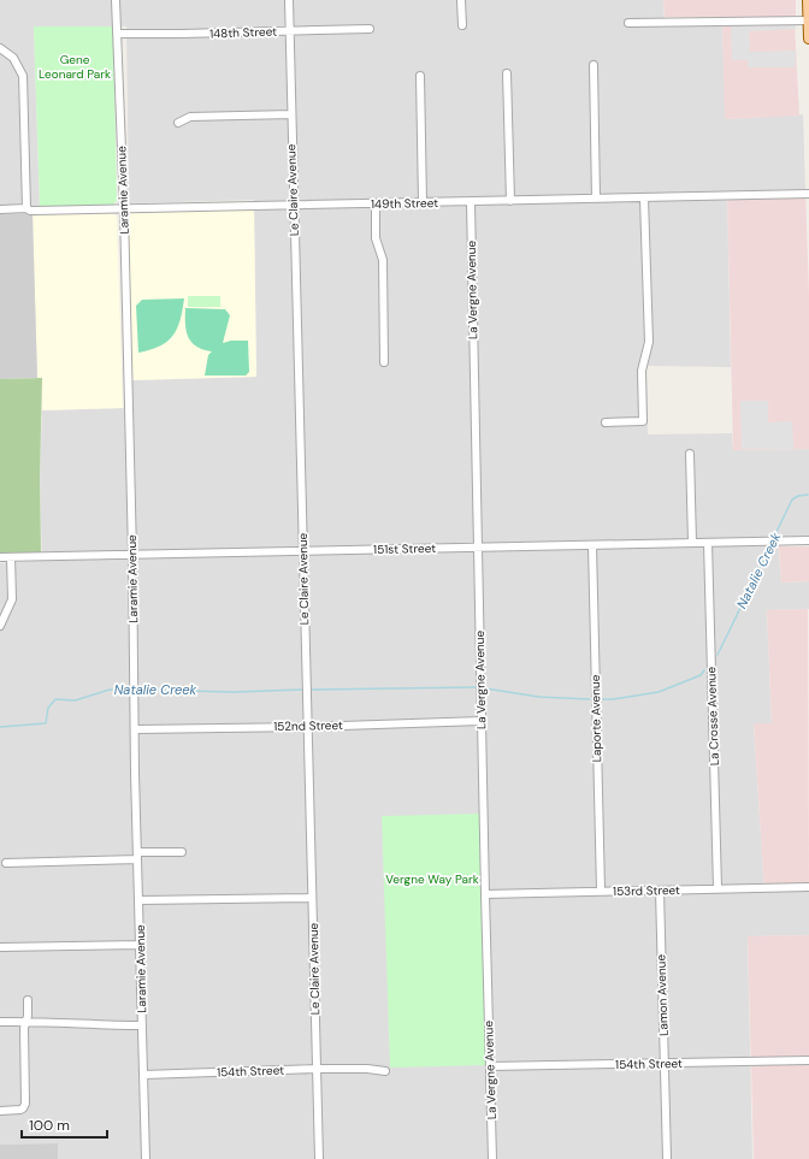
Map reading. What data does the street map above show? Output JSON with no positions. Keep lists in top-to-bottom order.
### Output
{
  "streets": {
    "street": [
      "148th Street",
      "Laramie Avenue",
      "Le Claire Avenue",
      "149th Street",
      "La Vergne Avenue",
      "151st Street",
      "La Crosse Avenue",
      "Laporte Avenue",
      "152nd Street",
      "153rd Street",
      "Lamon Avenue",
      "154th Street"
    ]
  },
  "crossings": [
    ["148th Street", "Laramie Avenue"],
    ["148th Street", "Le Claire Avenue"],
    ["Laramie Avenue", "149th Street"],
    ["Laramie Avenue", "151st Street"],
    ["Laramie Avenue", "152nd Street"],
    ["Laramie Avenue", "154th Street"],
    ["Le Claire Avenue", "149th Street"],
    ["Le Claire Avenue", "151st Street"],
    ["Le Claire Avenue", "152nd Street"],
    ["Le Claire Avenue", "154th Street"],
    ["149th Street", "La Vergne Avenue"],
    ["La Vergne Avenue", "151st Street"],
    ["La Vergne Avenue", "152nd Street"],
    ["La Vergne Avenue", "153rd Street"],
    ["La Vergne Avenue", "154th Street"],
    ["151st Street", "La Crosse Avenue"],
    ["151st Street", "Laporte Avenue"],
    ["La Crosse Avenue", "153rd Street"],
    ["Laporte Avenue", "153rd Street"],
    ["153rd Street", "Lamon Avenue"],
    ["Lamon Avenue", "154th Street"]
  ],
  "water": ["Natalie Creek"],
  "parks": ["Gene Leonard Park", "Vergne Way Park"],
  "scale_bar": "100 m"
}
